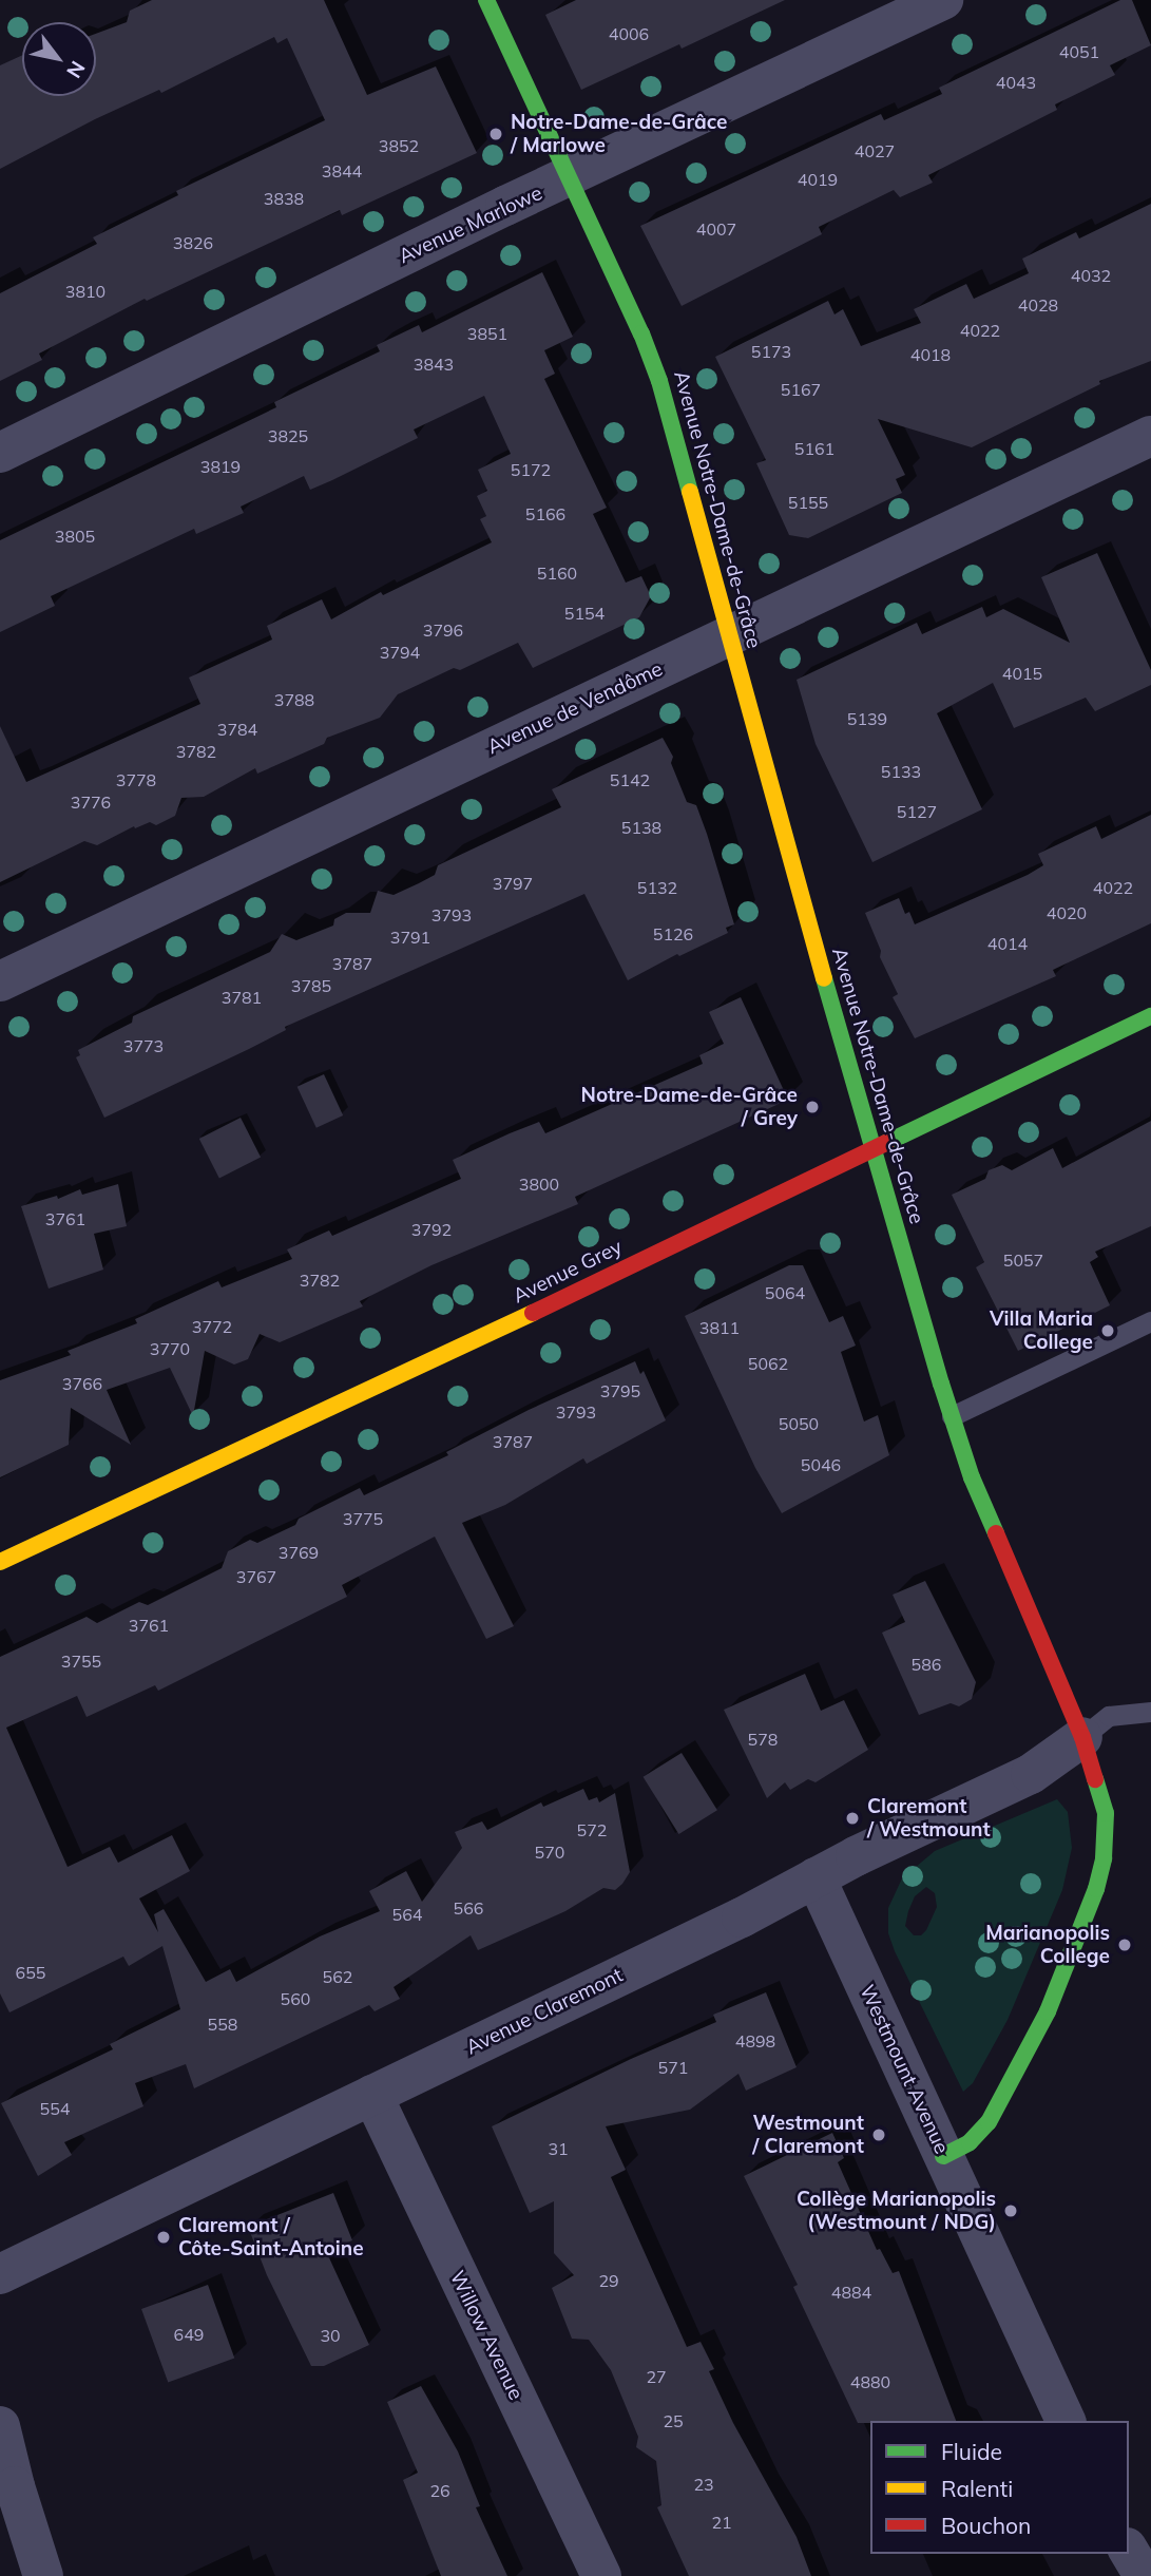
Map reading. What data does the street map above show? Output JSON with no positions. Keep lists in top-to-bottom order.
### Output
{
  "streets": {
    "street": [
      "Avenue Marlowe",
      "Avenue Notre-Dame-de-Grâce",
      "Avenue de Vendôme",
      "Avenue Grey",
      "Avenue Claremont",
      "Westmount Avenue",
      "Willow Avenue"
    ]
  },
  "crossings": [
    ["Avenue Marlowe", "Avenue Notre-Dame-de-Grâce"],
    ["Avenue Notre-Dame-de-Grâce", "Avenue de Vendôme"],
    ["Avenue Notre-Dame-de-Grâce", "Avenue Grey"],
    ["Avenue Notre-Dame-de-Grâce", "Avenue Claremont"],
    ["Avenue Notre-Dame-de-Grâce", "Westmount Avenue"],
    ["Avenue Claremont", "Westmount Avenue"],
    ["Avenue Claremont", "Willow Avenue"]
  ],
  "places": [
    "Notre-Dame-de-Grâce / Marlowe",
    "Notre-Dame-de-Grâce / Grey",
    "Villa Maria College",
    "Claremont / Westmount",
    "Marianopolis College",
    "Westmount / Claremont",
    "Collège Marianopolis (Westmount / NDG)",
    "Claremont / Côte-Saint-Antoine"
  ],
  "house_numbers": [
    "4006",
    "4051",
    "4043",
    "3852",
    "4027",
    "3844",
    "4019",
    "3838",
    "4007",
    "3826",
    "4032",
    "3810",
    "4028",
    "4022",
    "3851",
    "5173",
    "4018",
    "3843",
    "5167",
    "3825",
    "5161",
    "3819",
    "5172",
    "5155",
    "5166",
    "3805",
    "5160",
    "5154",
    "3796",
    "3794",
    "4015",
    "3788",
    "5139",
    "3784",
    "3782",
    "5133",
    "3778",
    "5142",
    "3776",
    "5127",
    "5138",
    "3797",
    "5132",
    "4022",
    "4020",
    "3793",
    "5126",
    "3791",
    "4014",
    "3787",
    "3785",
    "3781",
    "3773",
    "3800",
    "3761",
    "3792",
    "5057",
    "3782",
    "5064",
    "3772",
    "3811",
    "3770",
    "5062",
    "3766",
    "3795",
    "3793",
    "5050",
    "3787",
    "5046",
    "3775",
    "3769",
    "3767",
    "3761",
    "3755",
    "586",
    "578",
    "572",
    "570",
    "566",
    "564",
    "655",
    "562",
    "560",
    "558",
    "4898",
    "571",
    "554",
    "31",
    "29",
    "4884",
    "649",
    "30",
    "27",
    "4880",
    "25",
    "23",
    "26",
    "21"
  ],
  "legend": ["Fluide", "Ralenti", "Bouchon"],
  "north": "bottom right"
}
